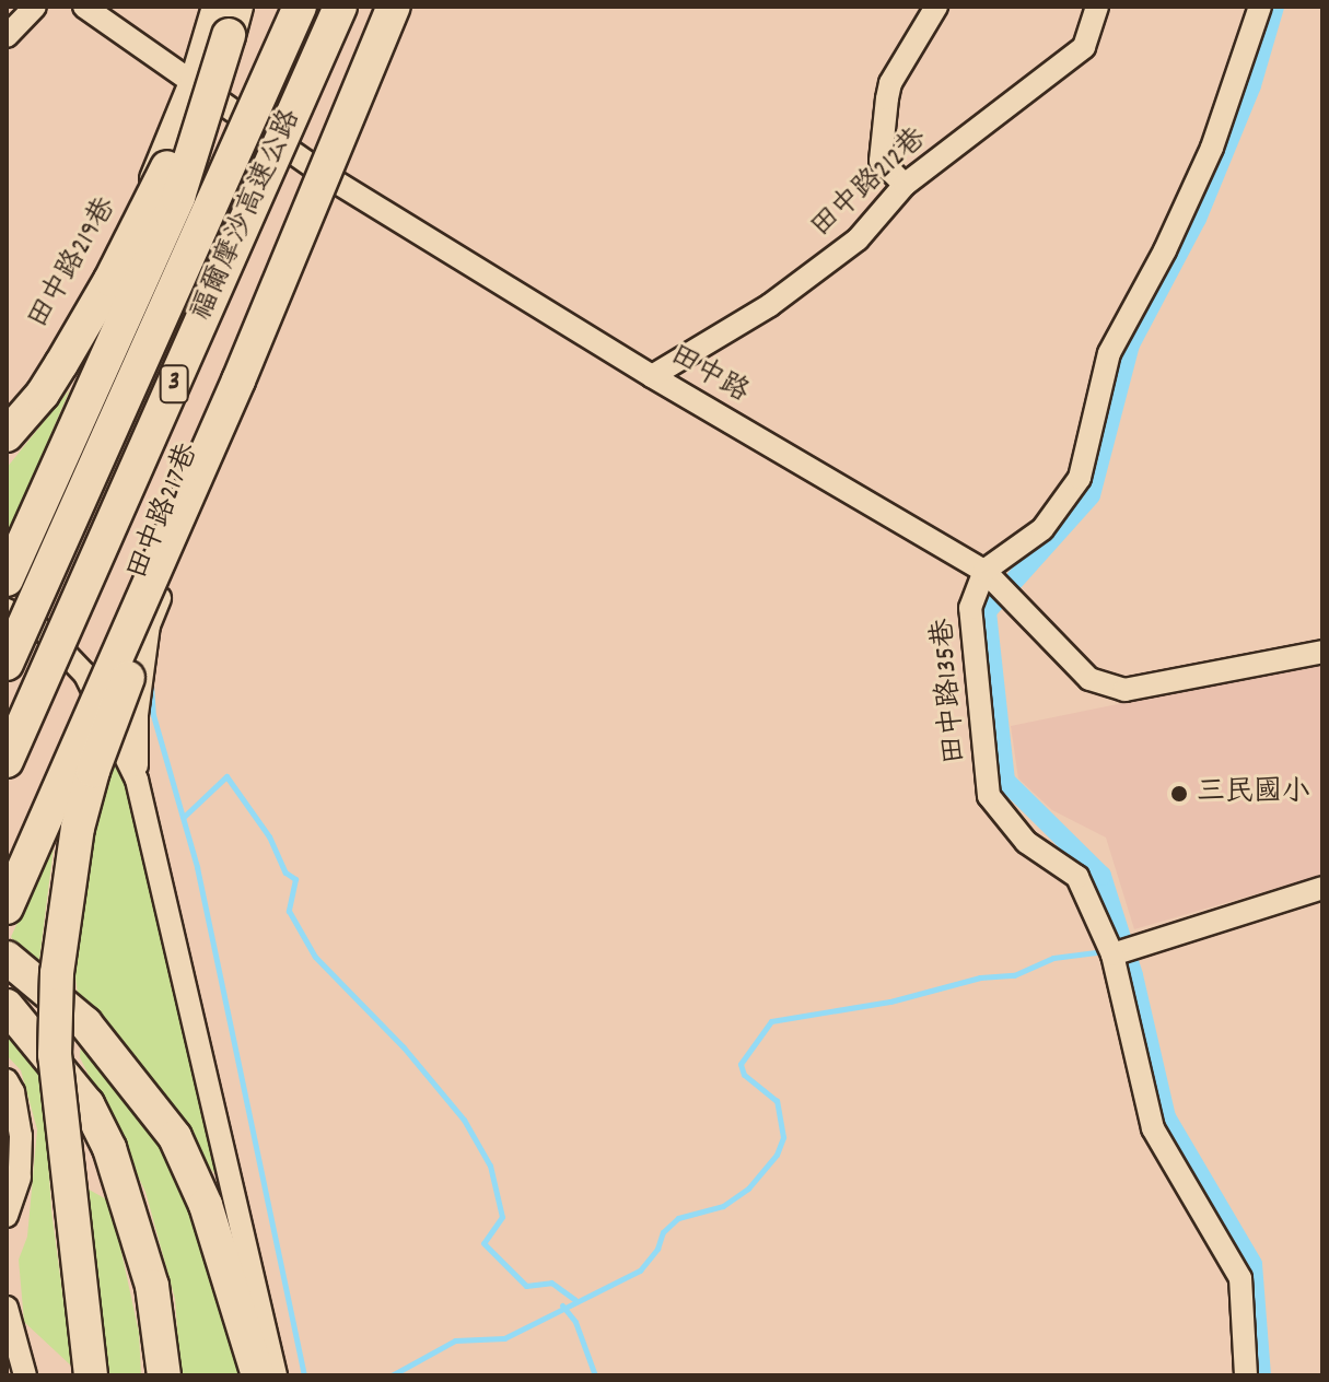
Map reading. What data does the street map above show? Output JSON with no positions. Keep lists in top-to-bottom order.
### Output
{
  "streets": {
    "highway": ["福爾摩沙高速公路", "3"],
    "street": [
      "田中路212巷",
      "田中路219巷",
      "田中路",
      "田中路217巷",
      "田中路135巷"
    ]
  },
  "crossings": [
    ["田中路212巷", "田中路"],
    ["田中路219巷", "田中路"],
    ["田中路", "田中路217巷"],
    ["田中路", "田中路135巷"]
  ],
  "places": ["三民國小"]
}
